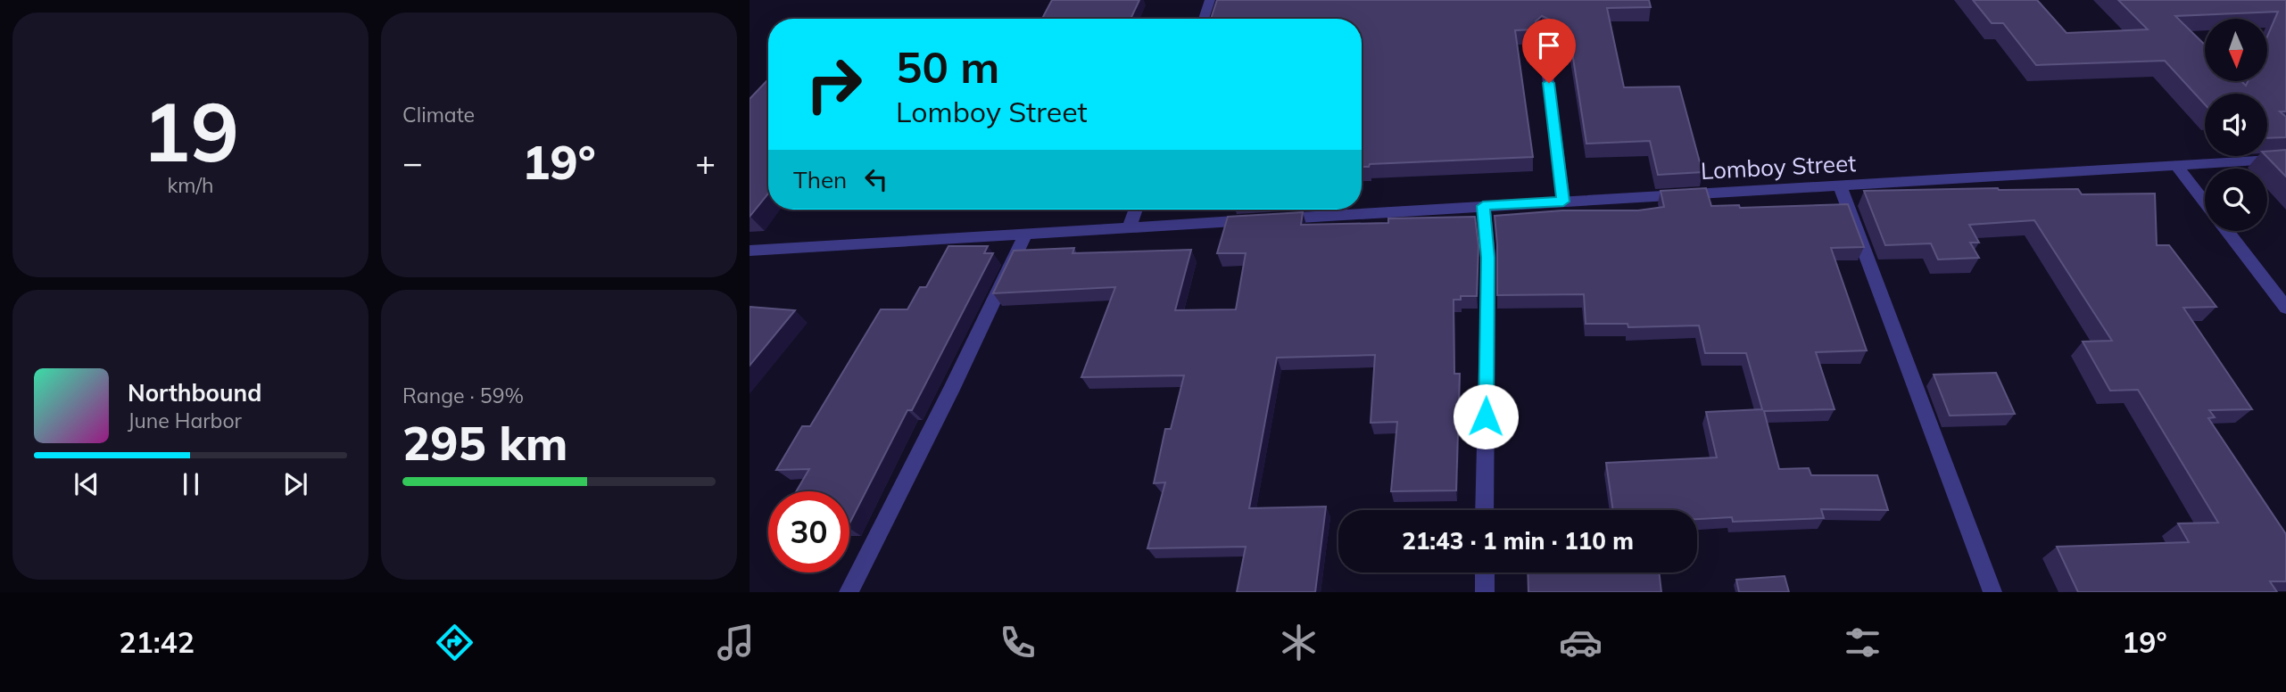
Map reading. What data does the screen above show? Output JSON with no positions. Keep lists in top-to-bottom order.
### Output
{
  "streets": {
    "street": ["Lomboy Street"]
  },
  "north": "bottom",
  "page": {
    "tile": [
      ["19", "km/h"],
      "Climate",
      ["Range · 59%", "295 km"]
    ],
    "turn": ["50 m", "Lomboy Street"],
    "heat": ["−", "19°", "+"],
    "then": "Then",
    "song": ["Northbound", "June Harbor"],
    "limit": "30",
    "trip": "21:43 · 1 min · 110 m",
    "tabs": ["21:42", "19°"]
  }
}
